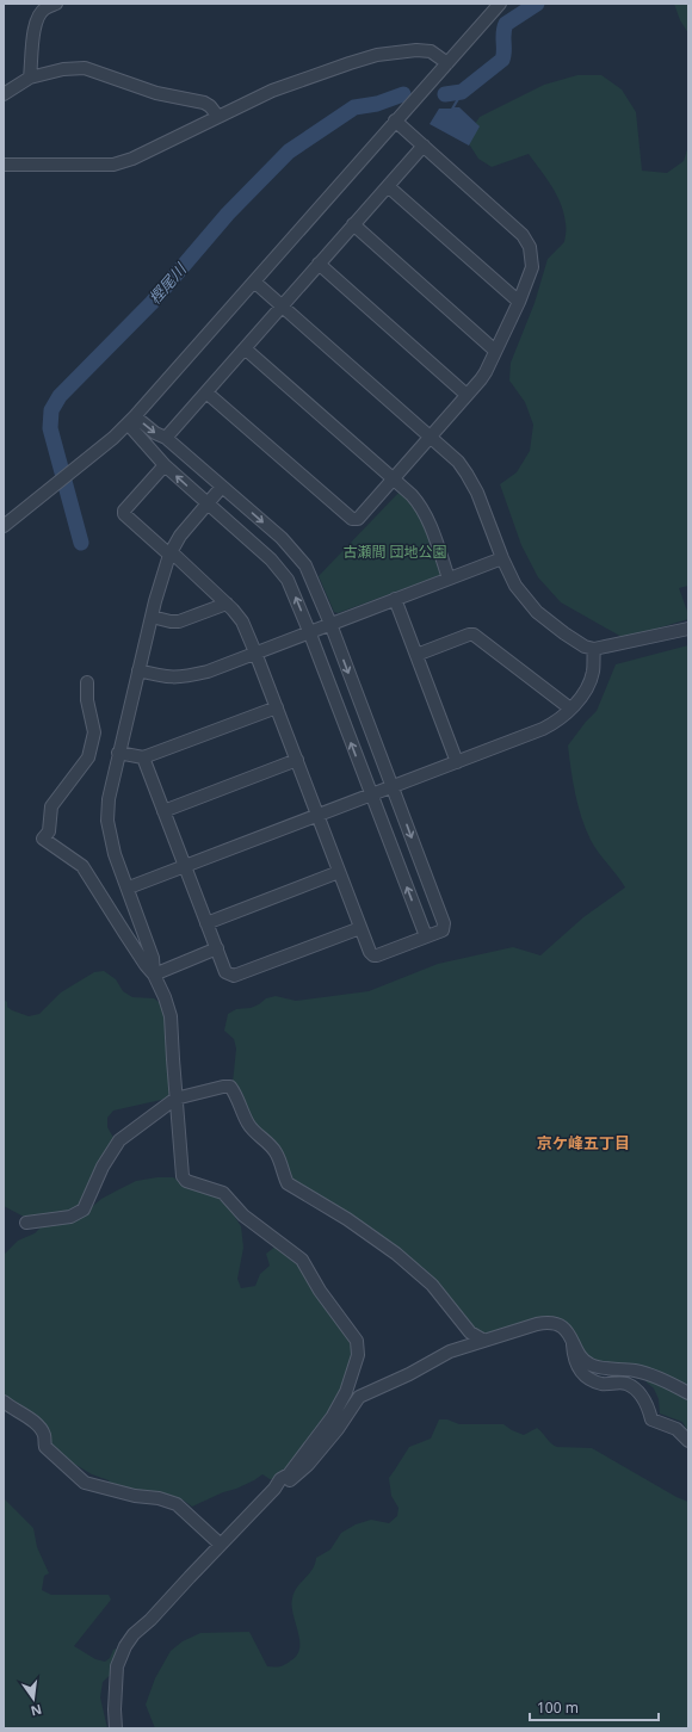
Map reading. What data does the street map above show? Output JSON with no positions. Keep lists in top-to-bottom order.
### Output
{
  "districts": ["京ケ峰五丁目"],
  "water": ["樫尾川"],
  "parks": ["古瀬間 団地公園"],
  "scale_bar": "100 m",
  "north": "bottom"
}
